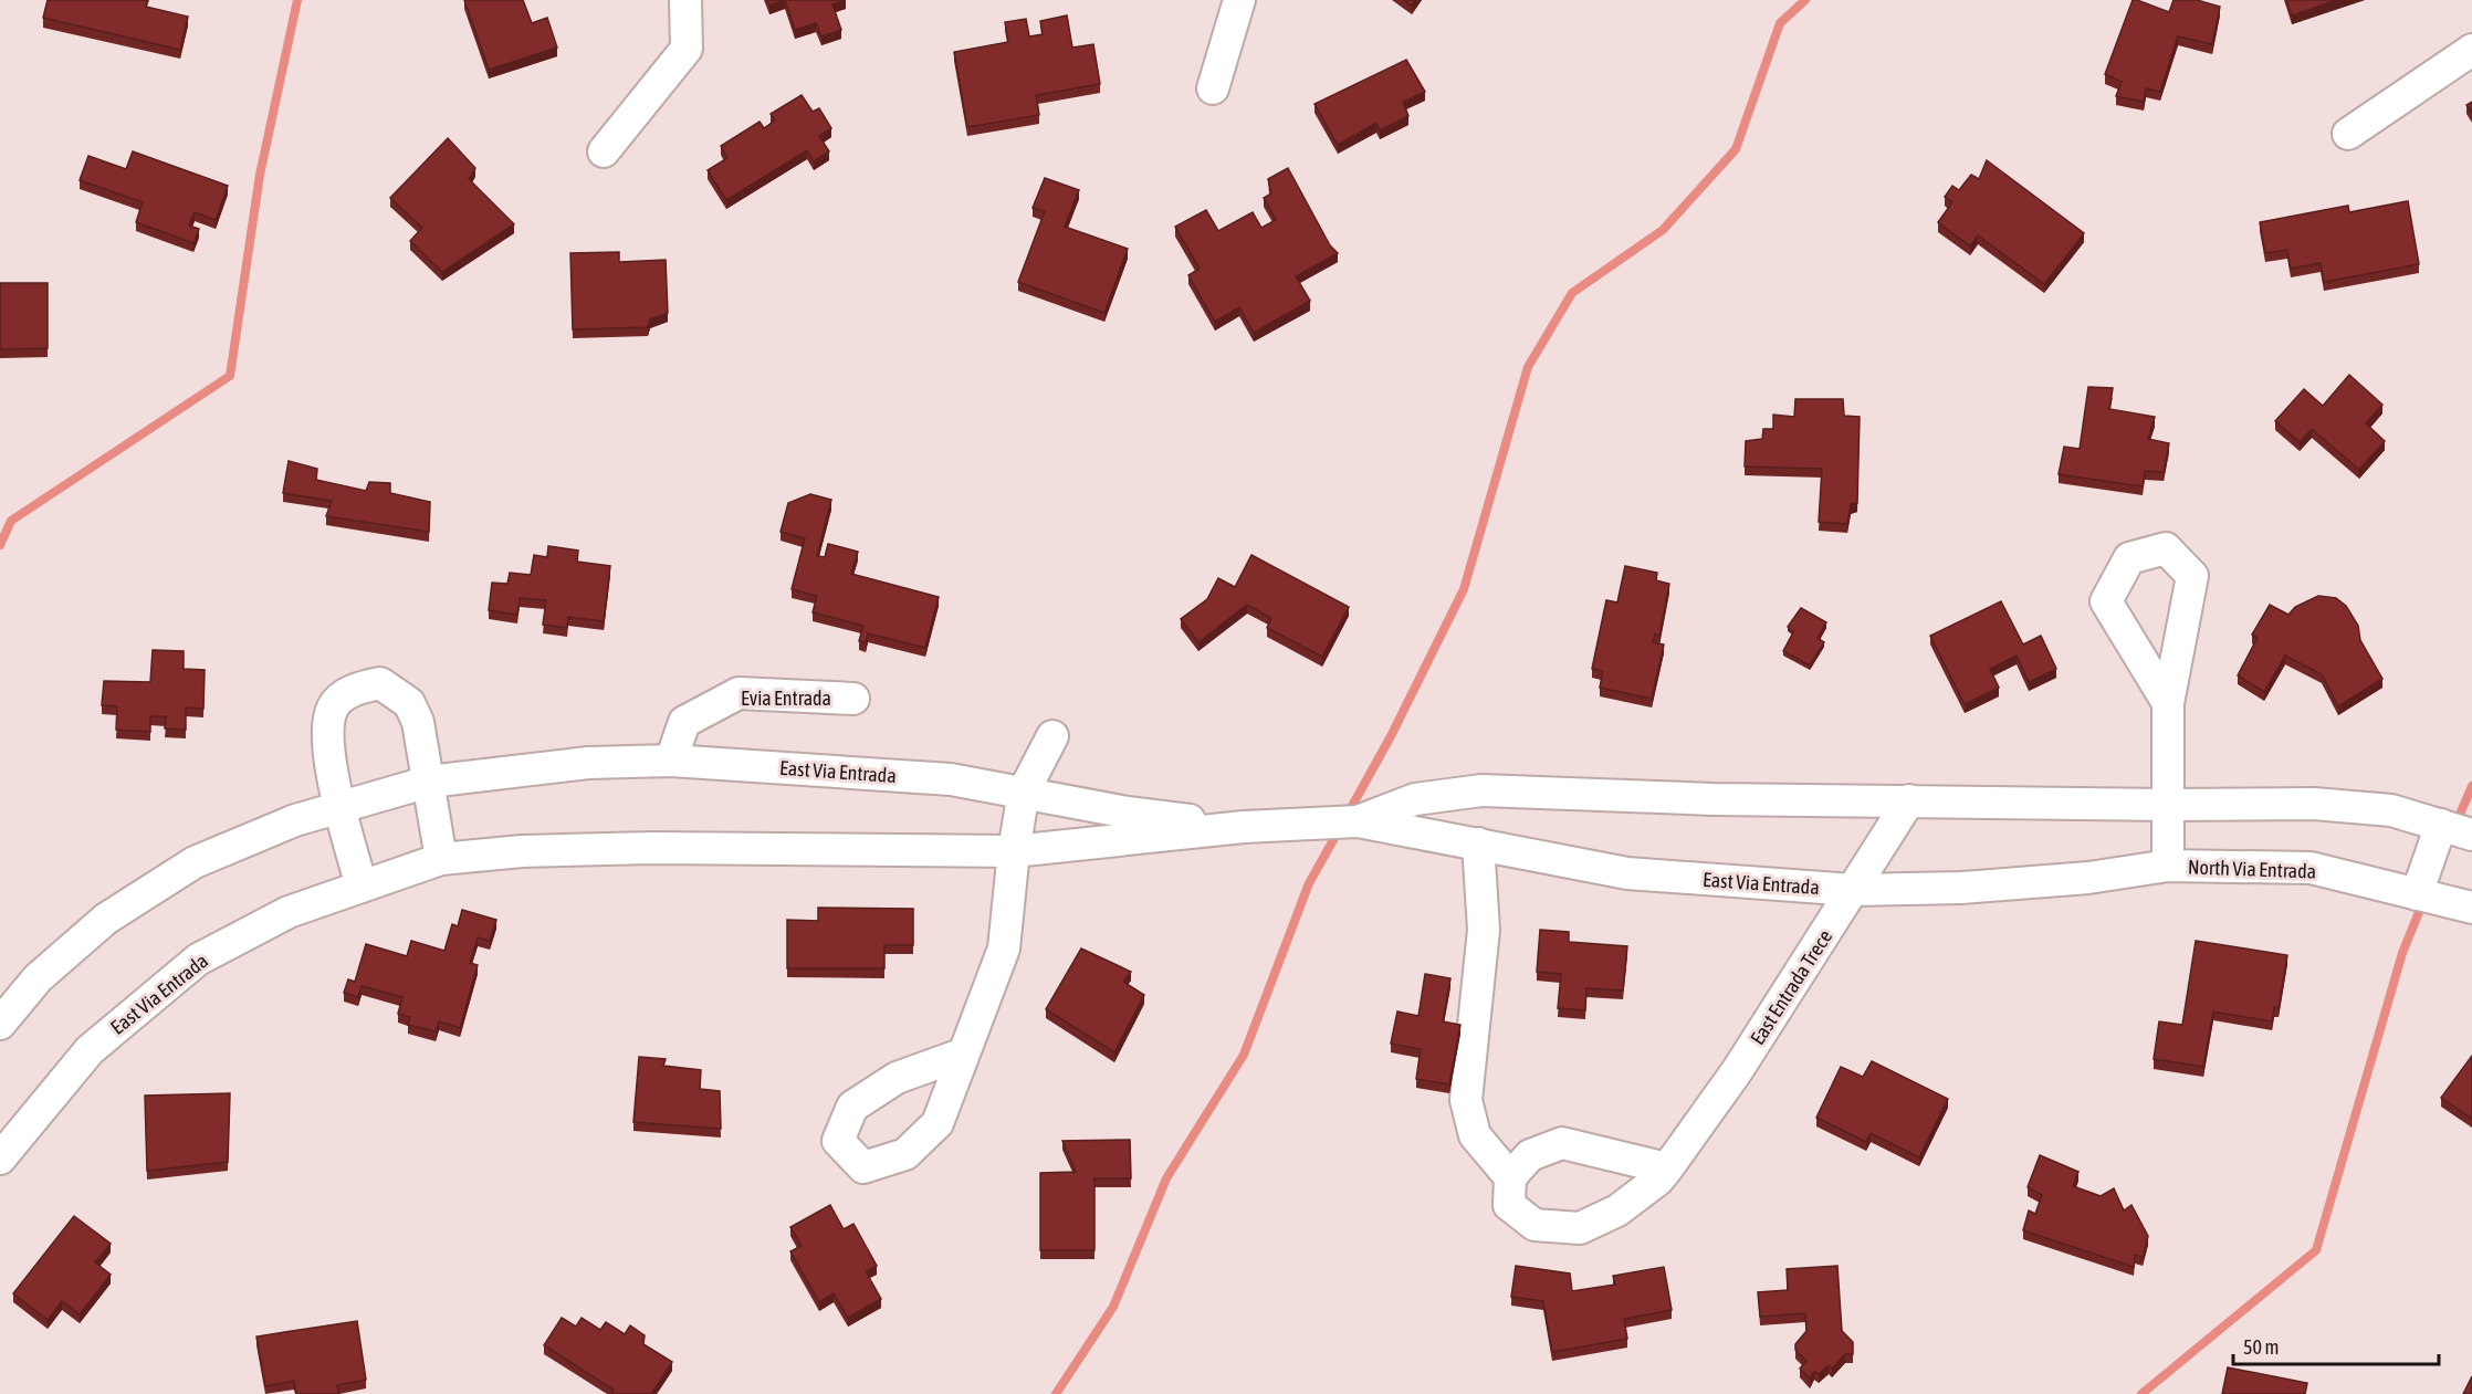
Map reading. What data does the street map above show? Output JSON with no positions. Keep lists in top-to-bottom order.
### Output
{
  "streets": {
    "street": [
      "Evia Entrada",
      "East Via Entrada",
      "North Via Entrada",
      "East Entrada Trece"
    ]
  },
  "crossings": [
    ["Evia Entrada", "East Via Entrada"],
    ["East Via Entrada", "North Via Entrada"],
    ["East Via Entrada", "East Entrada Trece"]
  ],
  "scale_bar": "50 m"
}
